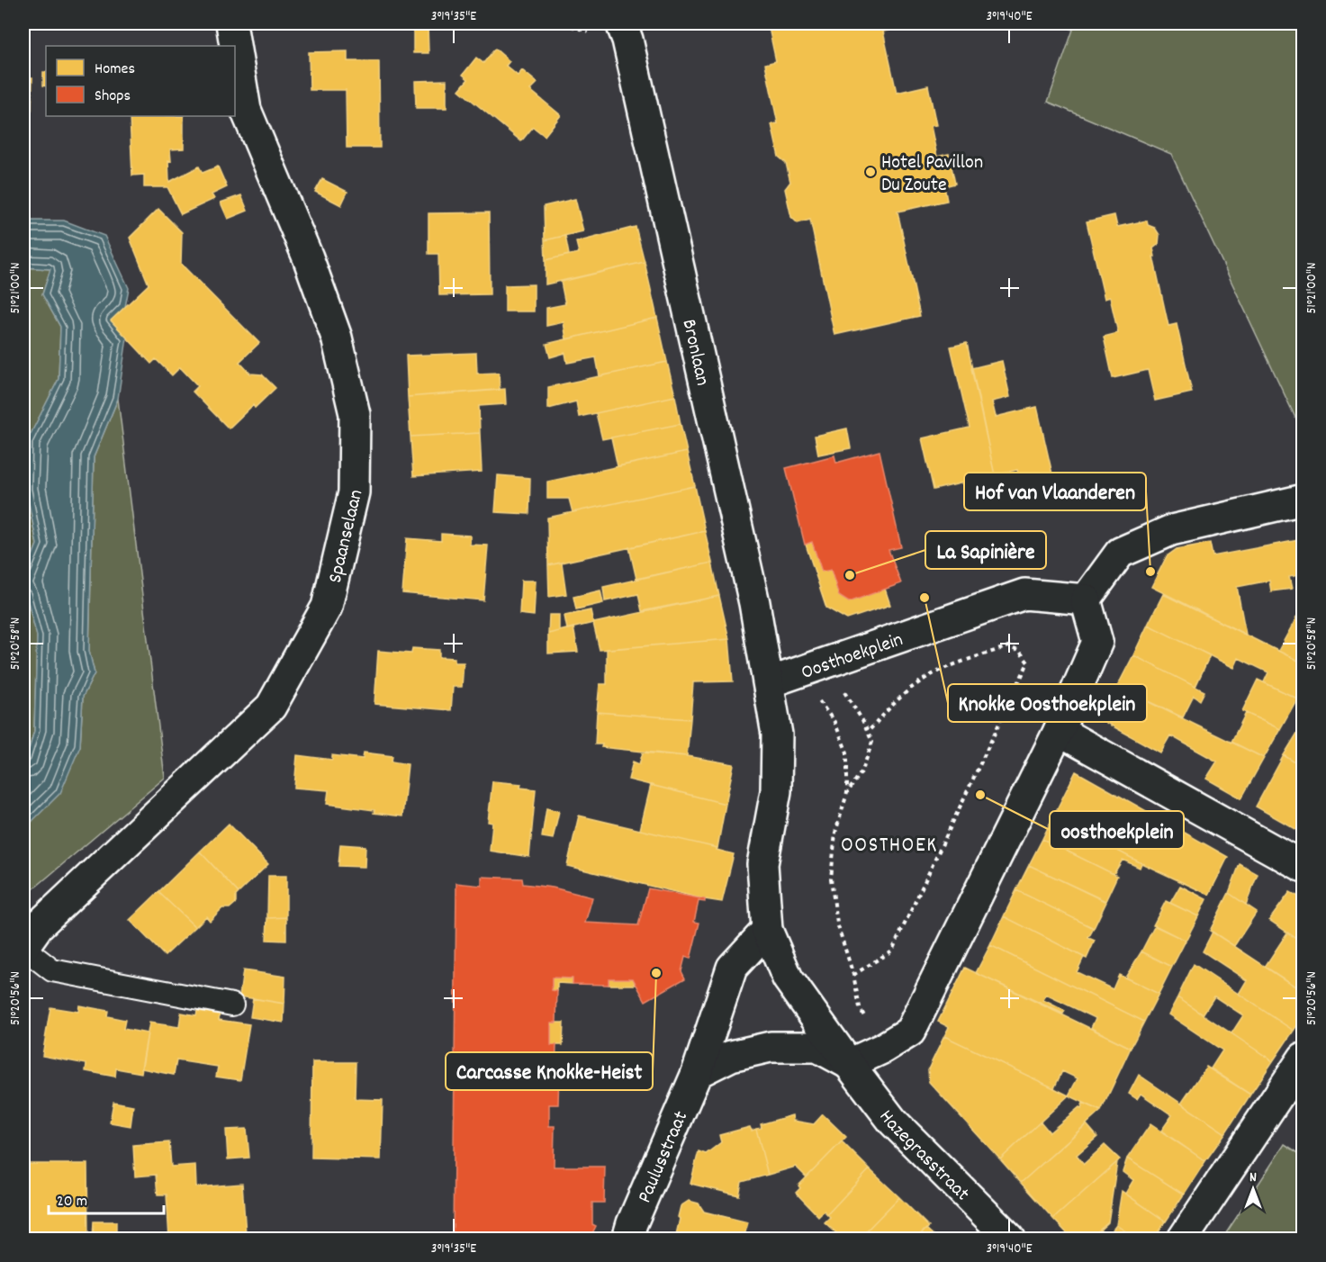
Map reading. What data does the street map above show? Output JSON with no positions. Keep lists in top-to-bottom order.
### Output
{
  "streets": {
    "street": [
      "Bronlaan",
      "Spaanselaan",
      "Oosthoekplein",
      "Hazegrasstraat",
      "Paulusstraat"
    ]
  },
  "crossings": [
    ["Bronlaan", "Oosthoekplein"]
  ],
  "districts": ["OOSTHOEK"],
  "places": [
    "Hotel Pavillon Du Zoute",
    "Hof van Vlaanderen",
    "La Sapinière",
    "Knokke Oosthoekplein",
    "oosthoekplein",
    "Carcasse Knokke-Heist"
  ],
  "legend": ["Homes", "Shops"],
  "scale_bar": "20 m",
  "north": "top",
  "coordinates": [
    "3°19'35\"E",
    "3°19'40\"E",
    "51°21'00\"N",
    "51°20'58\"N",
    "51°20'56\"N"
  ]
}
